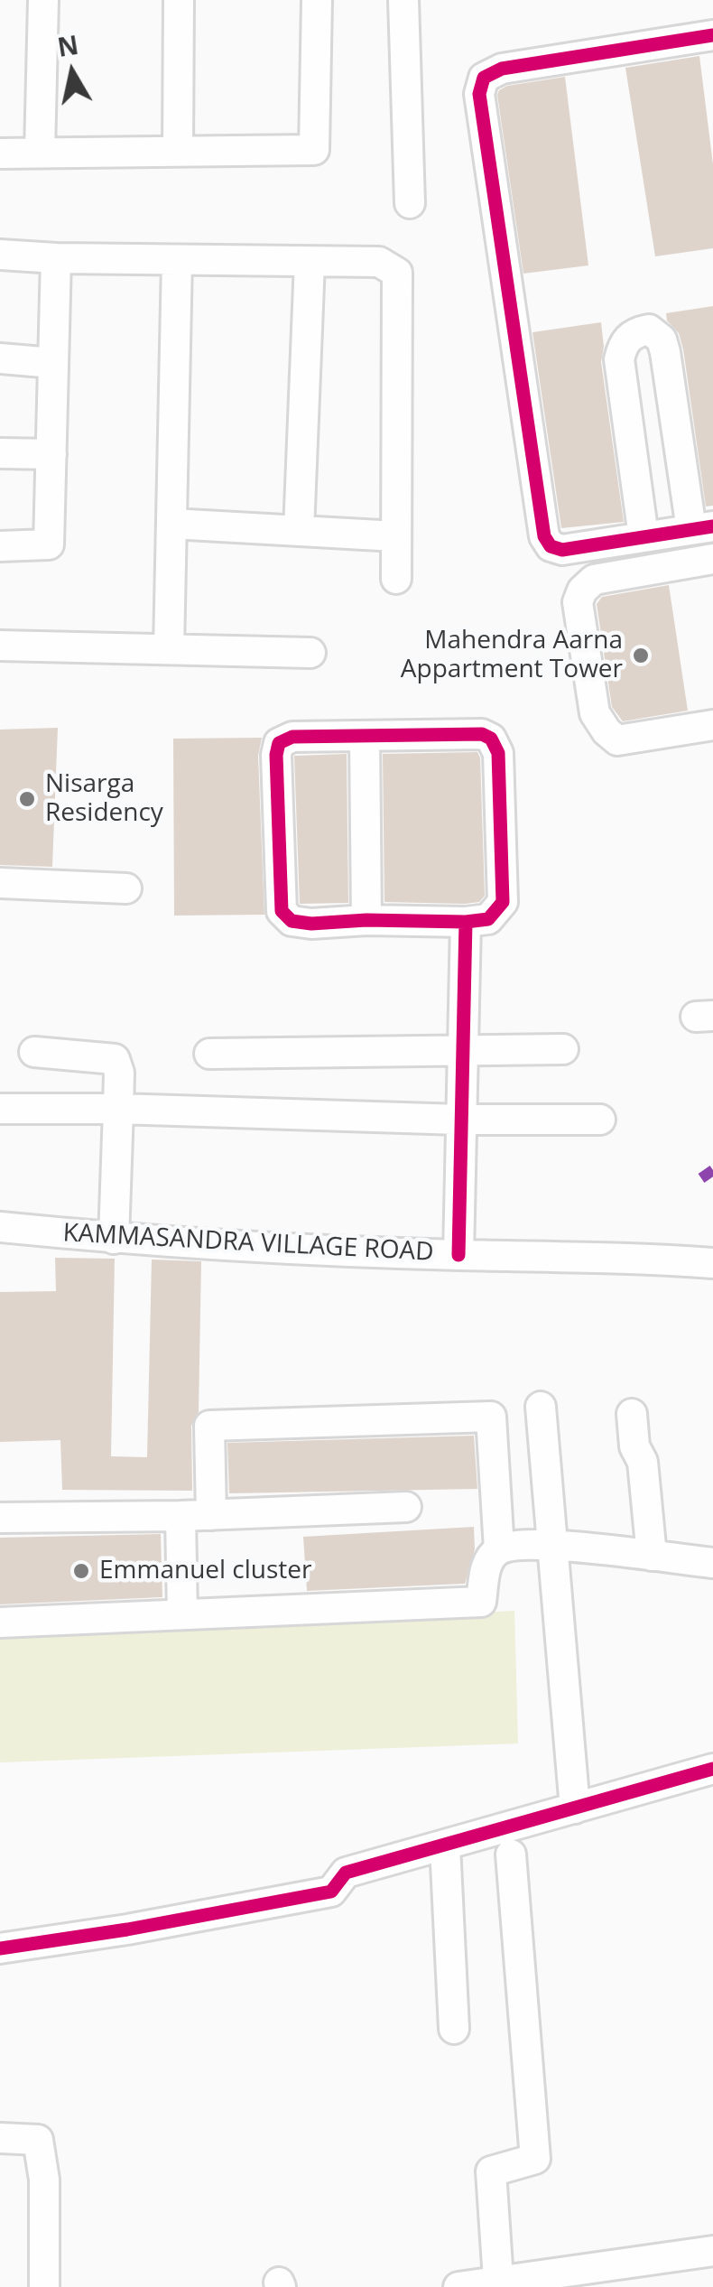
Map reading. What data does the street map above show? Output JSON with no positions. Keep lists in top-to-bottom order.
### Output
{
  "streets": {
    "street": ["KAMMASANDRA VILLAGE ROAD"]
  },
  "places": ["Mahendra Aarna Appartment Tower", "Nisarga Residency", "Emmanuel cluster"],
  "north": "top"
}
